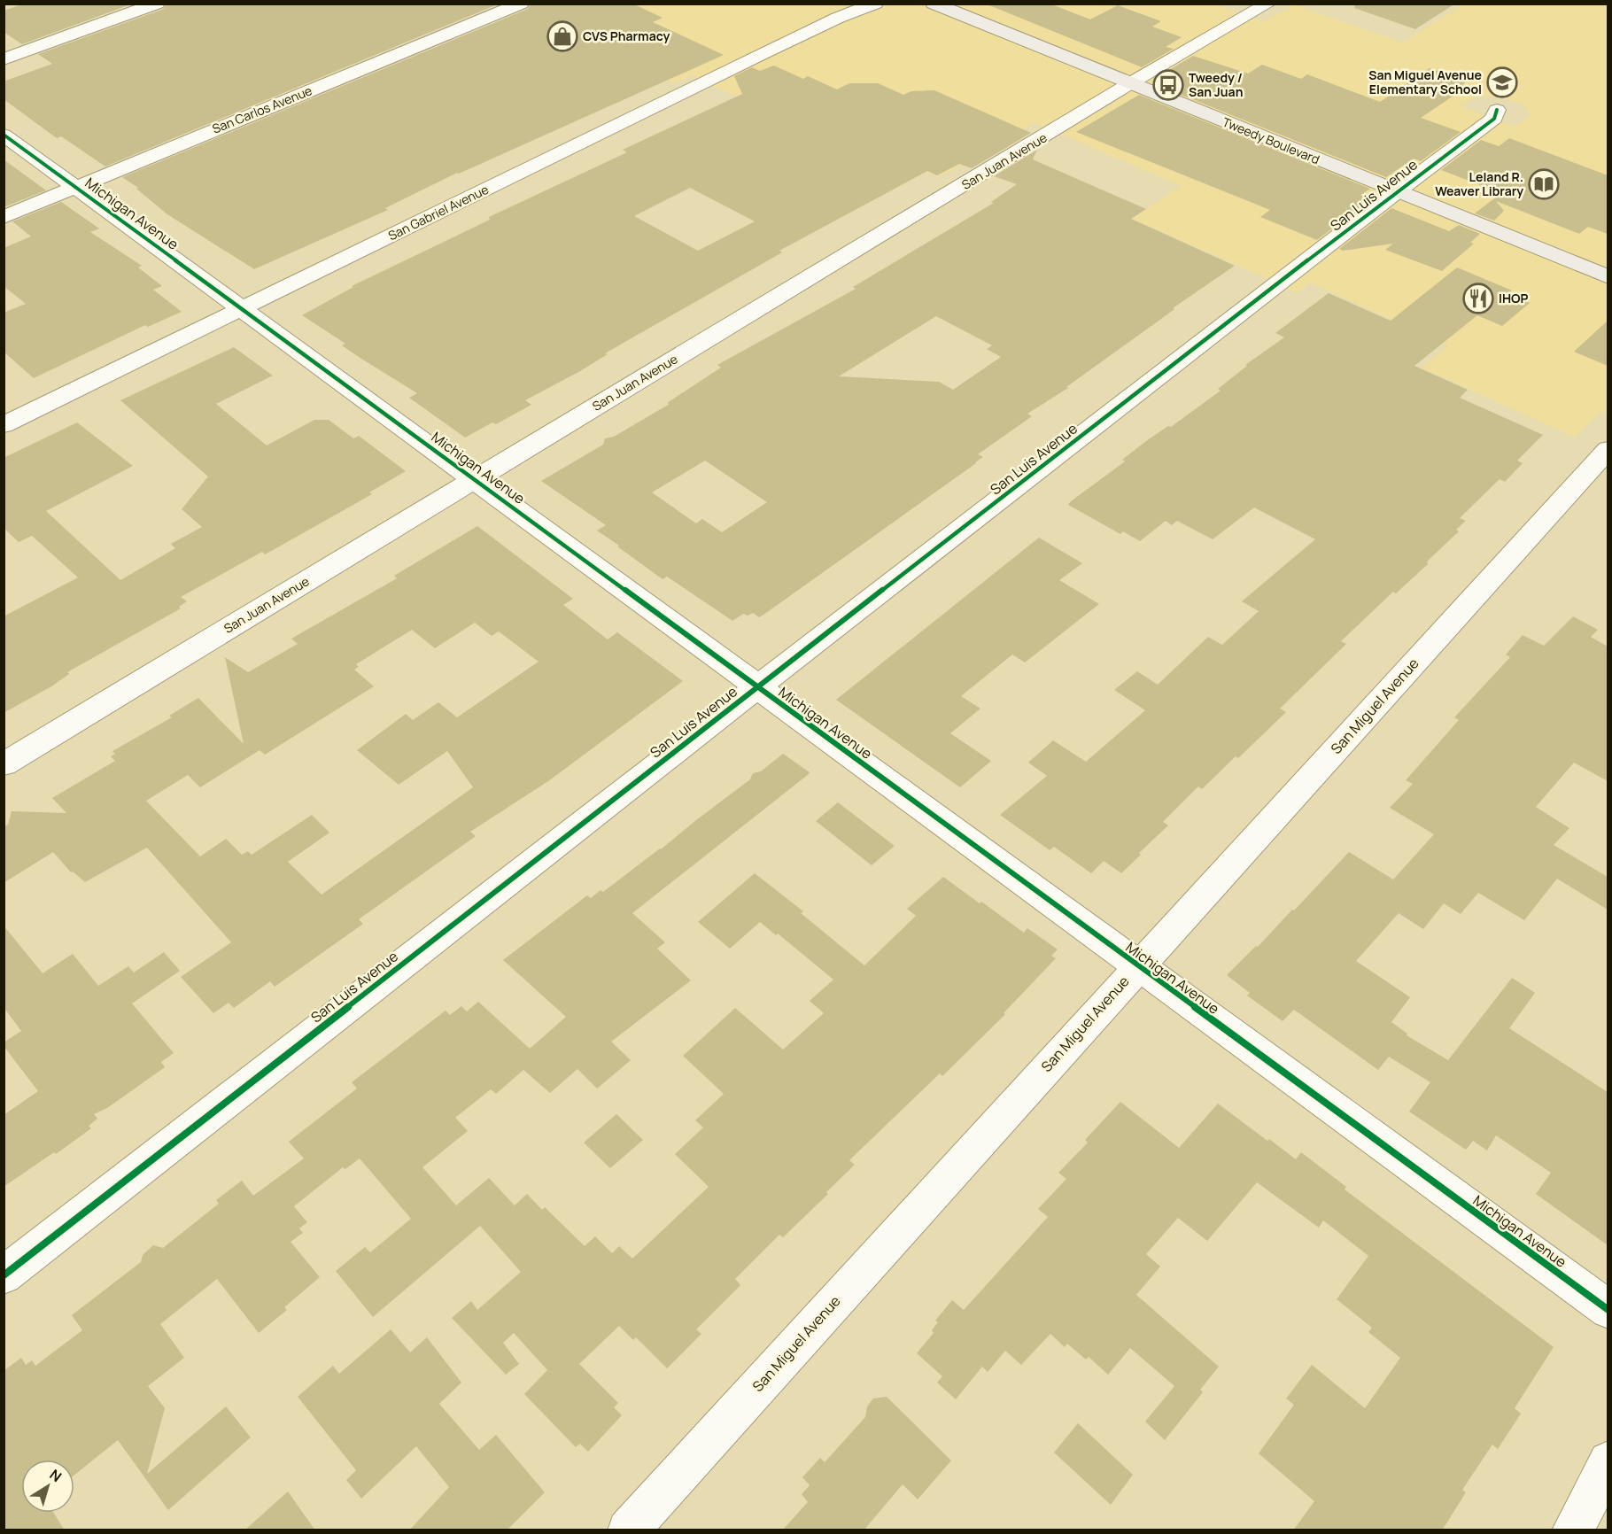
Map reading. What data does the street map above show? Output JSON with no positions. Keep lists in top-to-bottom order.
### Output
{
  "streets": {
    "main road": ["Tweedy Boulevard"],
    "street": [
      "San Carlos Avenue",
      "San Juan Avenue",
      "San Luis Avenue",
      "San Gabriel Avenue",
      "Michigan Avenue",
      "San Miguel Avenue"
    ]
  },
  "crossings": [
    ["San Carlos Avenue", "Michigan Avenue"],
    ["Tweedy Boulevard", "San Juan Avenue"],
    ["Tweedy Boulevard", "San Luis Avenue"],
    ["San Juan Avenue", "Michigan Avenue"],
    ["San Luis Avenue", "Michigan Avenue"],
    ["San Gabriel Avenue", "Michigan Avenue"],
    ["Michigan Avenue", "San Miguel Avenue"]
  ],
  "places": {
    "shop": ["CVS Pharmacy"],
    "school or university": ["San Miguel Avenue Elementary School"],
    "bus stop": ["Tweedy / San Juan"],
    "library": ["Leland R. Weaver Library"],
    "restaurant": ["IHOP"]
  },
  "north": "top right"
}
